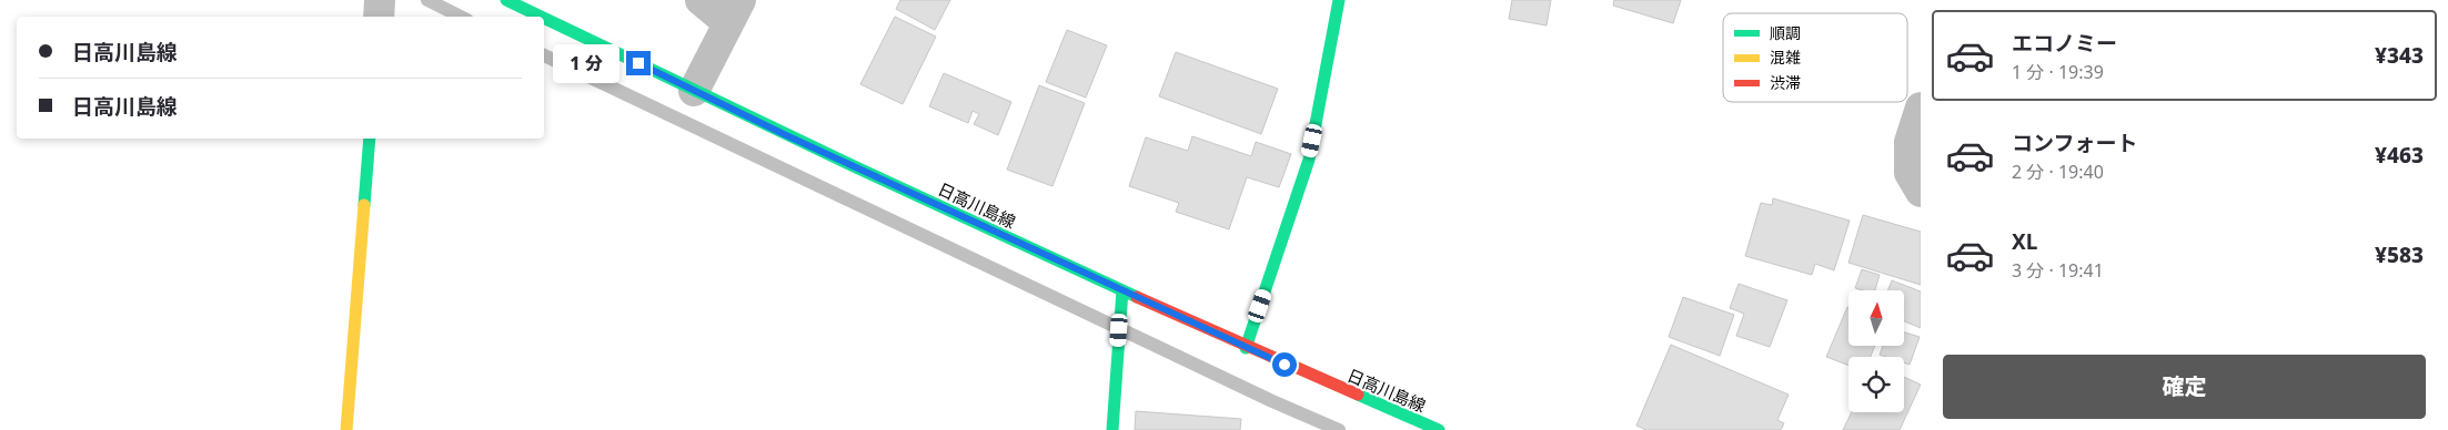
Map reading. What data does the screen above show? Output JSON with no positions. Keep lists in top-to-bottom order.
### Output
{
  "streets": {
    "main road": ["日高川島線"]
  },
  "legend": ["順調", "混雑", "渋滞"],
  "north": "top",
  "page": {
    "list": [
      {
        "name": "エコノミー",
        "note": "1 分 · 19:39",
        "value": "¥343"
      },
      {
        "name": "コンフォート",
        "note": "2 分 · 19:40",
        "value": "¥463"
      },
      {
        "name": "XL",
        "note": "3 分 · 19:41",
        "value": "¥583"
      }
    ],
    "banner": ["日高川島線", "日高川島線"],
    "bubble": "1 分",
    "buttons": "確定"
  }
}
